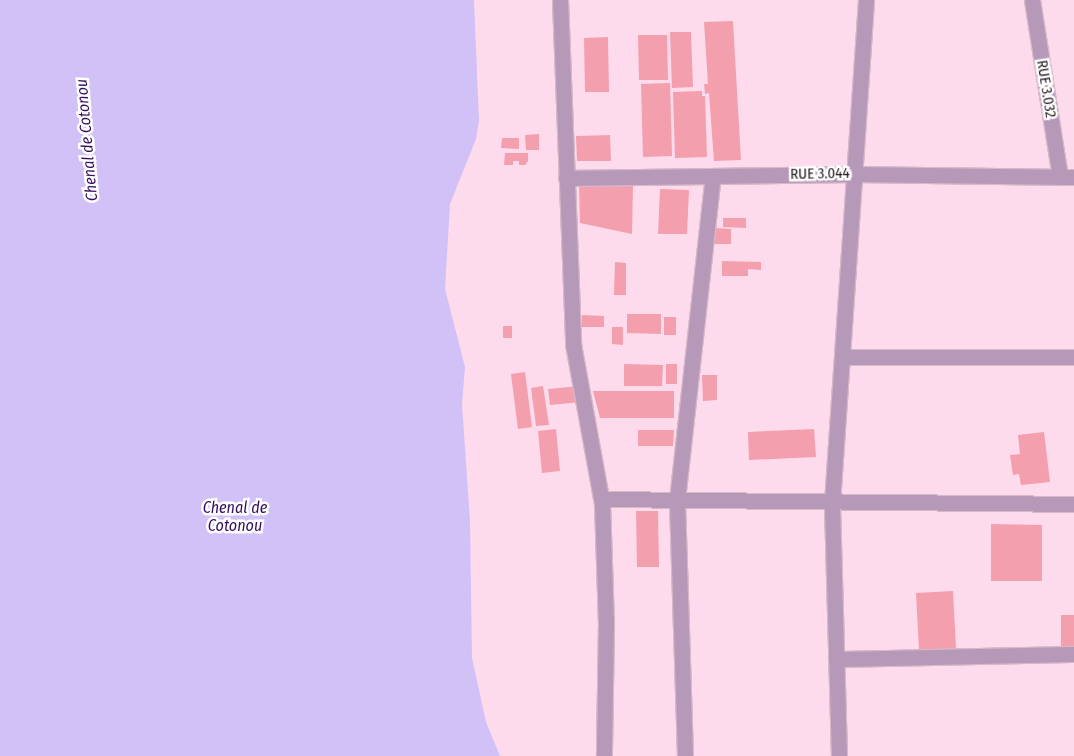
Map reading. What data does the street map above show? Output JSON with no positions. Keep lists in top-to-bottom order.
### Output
{
  "streets": {
    "street": ["RUE 3.032", "RUE 3.044"]
  },
  "crossings": [
    ["RUE 3.032", "RUE 3.044"]
  ],
  "water": ["Chenal de Cotonou"]
}
